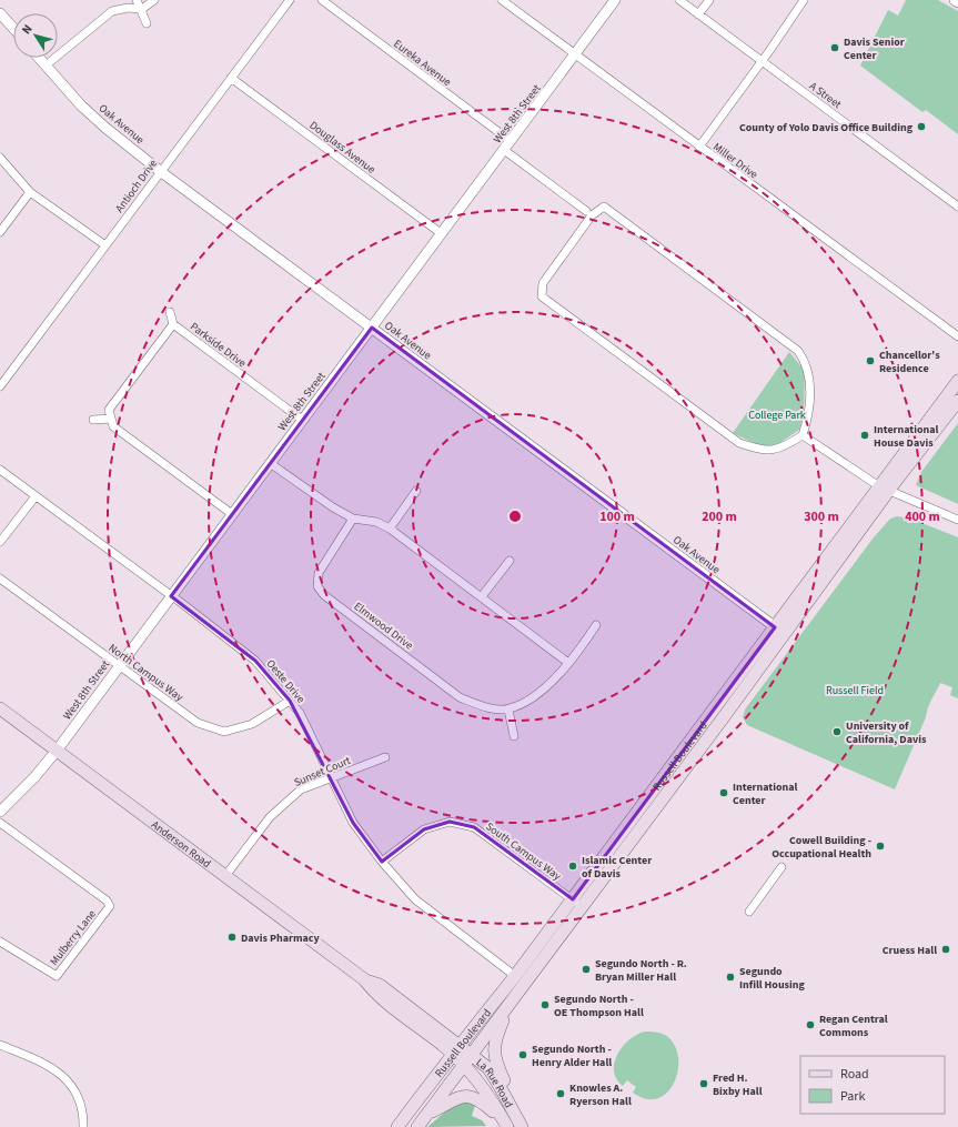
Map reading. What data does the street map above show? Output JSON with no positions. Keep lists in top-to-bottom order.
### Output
{
  "streets": {
    "main road": ["Russell Boulevard", "Anderson Road", "La Rue Road"],
    "street": [
      "Eureka Avenue",
      "A Street",
      "West 8th Street",
      "Oak Avenue",
      "Douglass Avenue",
      "Miller Drive",
      "Antioch Drive",
      "Parkside Drive",
      "Elmwood Drive",
      "North Campus Way",
      "Oeste Drive",
      "Sunset Court",
      "South Campus Way",
      "Mulberry Lane"
    ]
  },
  "crossings": [
    ["Eureka Avenue", "West 8th Street"],
    ["West 8th Street", "Oak Avenue"],
    ["West 8th Street", "Douglass Avenue"],
    ["West 8th Street", "Miller Drive"],
    ["West 8th Street", "Parkside Drive"],
    ["West 8th Street", "North Campus Way"],
    ["West 8th Street", "Oeste Drive"],
    ["West 8th Street", "Anderson Road"],
    ["Oak Avenue", "Antioch Drive"],
    ["Oak Avenue", "Russell Boulevard"],
    ["Douglass Avenue", "Antioch Drive"],
    ["North Campus Way", "Oeste Drive"],
    ["Oeste Drive", "Russell Boulevard"],
    ["Oeste Drive", "Sunset Court"],
    ["Oeste Drive", "South Campus Way"],
    ["Russell Boulevard", "Anderson Road"],
    ["Russell Boulevard", "South Campus Way"],
    ["Russell Boulevard", "La Rue Road"],
    ["Sunset Court", "Anderson Road"],
    ["Anderson Road", "La Rue Road"]
  ],
  "parks": ["College Park", "Russell Field"],
  "places": [
    "Davis Senior Center",
    "County of Yolo Davis Office Building",
    "Chancellor's Residence",
    "International House Davis",
    "University of California, Davis",
    "International Center",
    "Cowell Building - Occupational Health",
    "Islamic Center of Davis",
    "Davis Pharmacy",
    "Cruess Hall",
    "Segundo North - R. Bryan Miller Hall",
    "Segundo Infill Housing",
    "Segundo North - OE Thompson Hall",
    "Regan Central Commons",
    "Segundo North - Henry Alder Hall",
    "Fred H. Bixby Hall",
    "Knowles A. Ryerson Hall"
  ],
  "legend": ["Road", "Park"],
  "north": "top left",
  "rings": [
    "100 m",
    "200 m",
    "300 m",
    "400 m"
  ]
}
